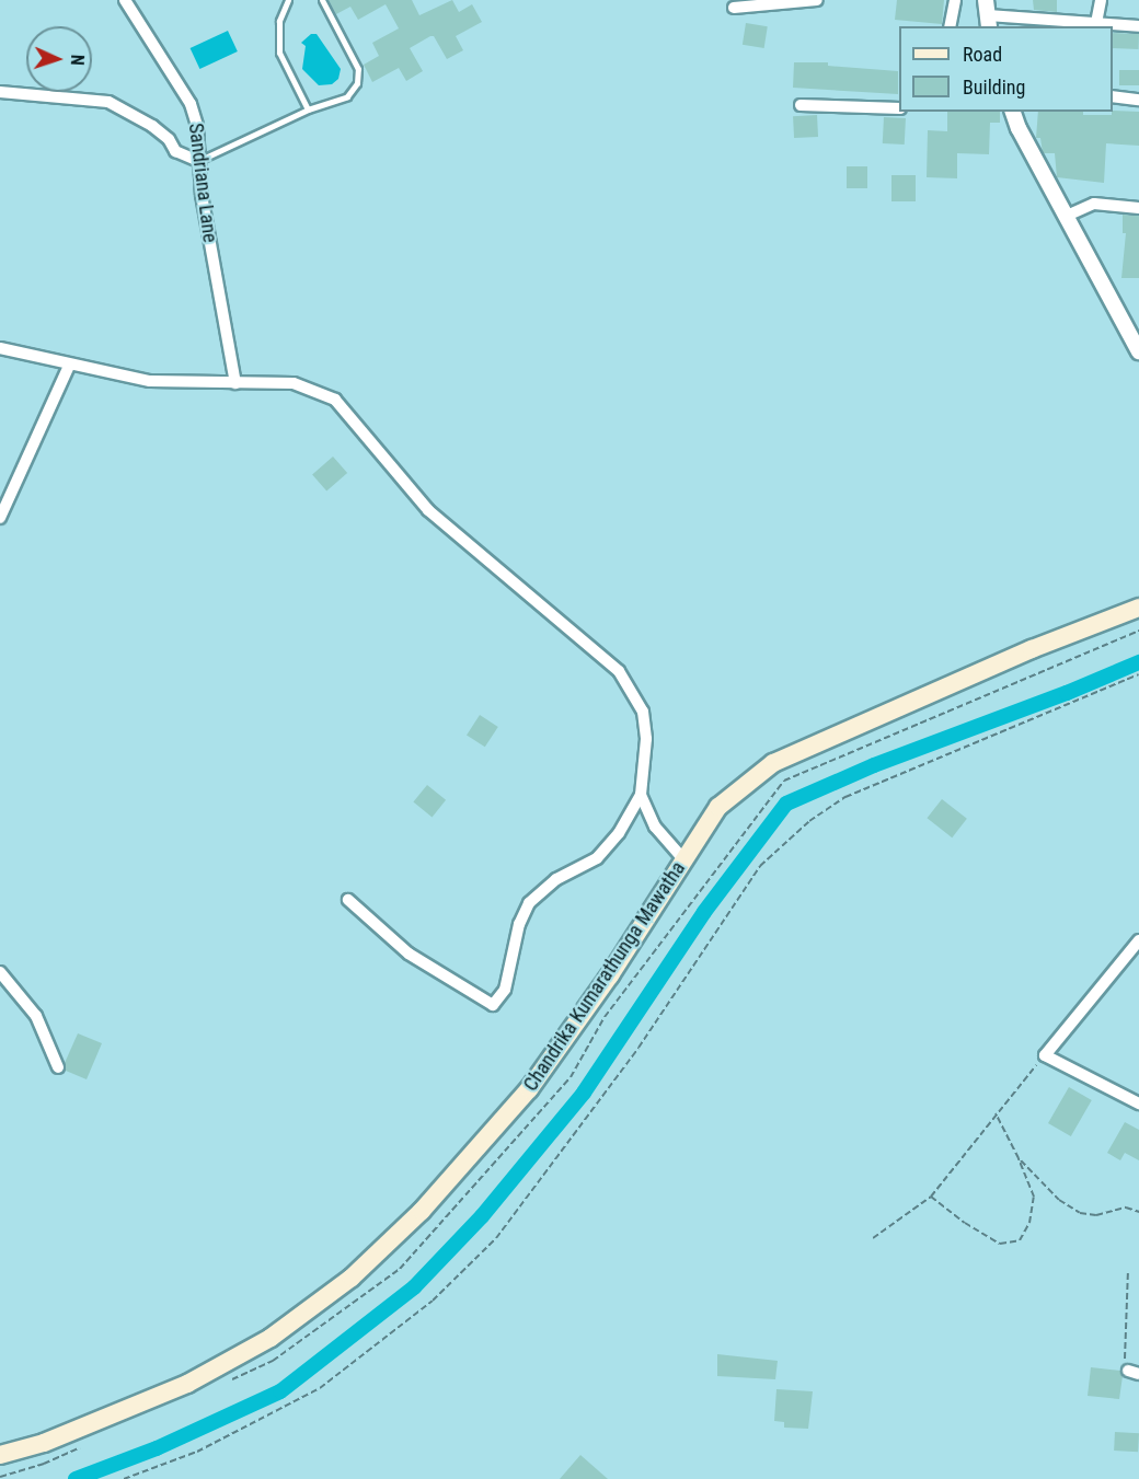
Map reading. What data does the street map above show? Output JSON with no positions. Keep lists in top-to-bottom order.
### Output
{
  "streets": {
    "main road": ["Chandrika Kumarathunga Mawatha"],
    "street": ["Sandriana Lane"]
  },
  "legend": ["Road", "Building"],
  "north": "right"
}
